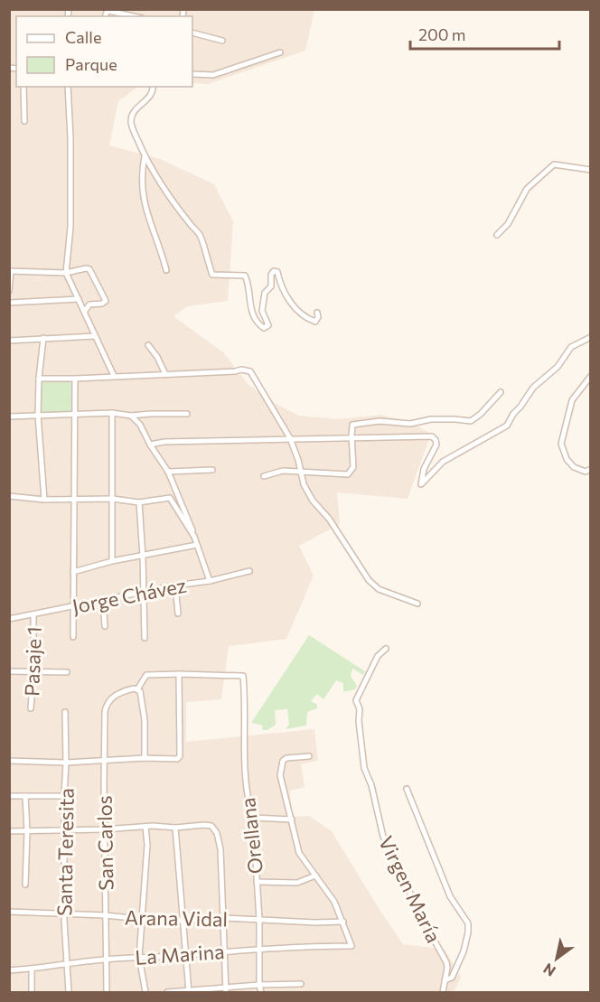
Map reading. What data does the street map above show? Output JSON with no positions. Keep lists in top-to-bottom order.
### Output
{
  "streets": {
    "street": [
      "Jorge Chávez",
      "Pasaje 1",
      "Orellana",
      "San Carlos",
      "Santa Teresita",
      "Virgen María",
      "Arana Vidal",
      "La Marina"
    ]
  },
  "crossings": [
    ["Jorge Chávez", "Pasaje 1"],
    ["Orellana", "San Carlos"],
    ["Orellana", "Arana Vidal"],
    ["Orellana", "La Marina"],
    ["San Carlos", "Arana Vidal"],
    ["San Carlos", "La Marina"],
    ["Santa Teresita", "Arana Vidal"],
    ["Santa Teresita", "La Marina"],
    ["Arana Vidal", "La Marina"]
  ],
  "legend": ["Calle", "Parque"],
  "scale_bar": "200 m",
  "north": "bottom left"
}
